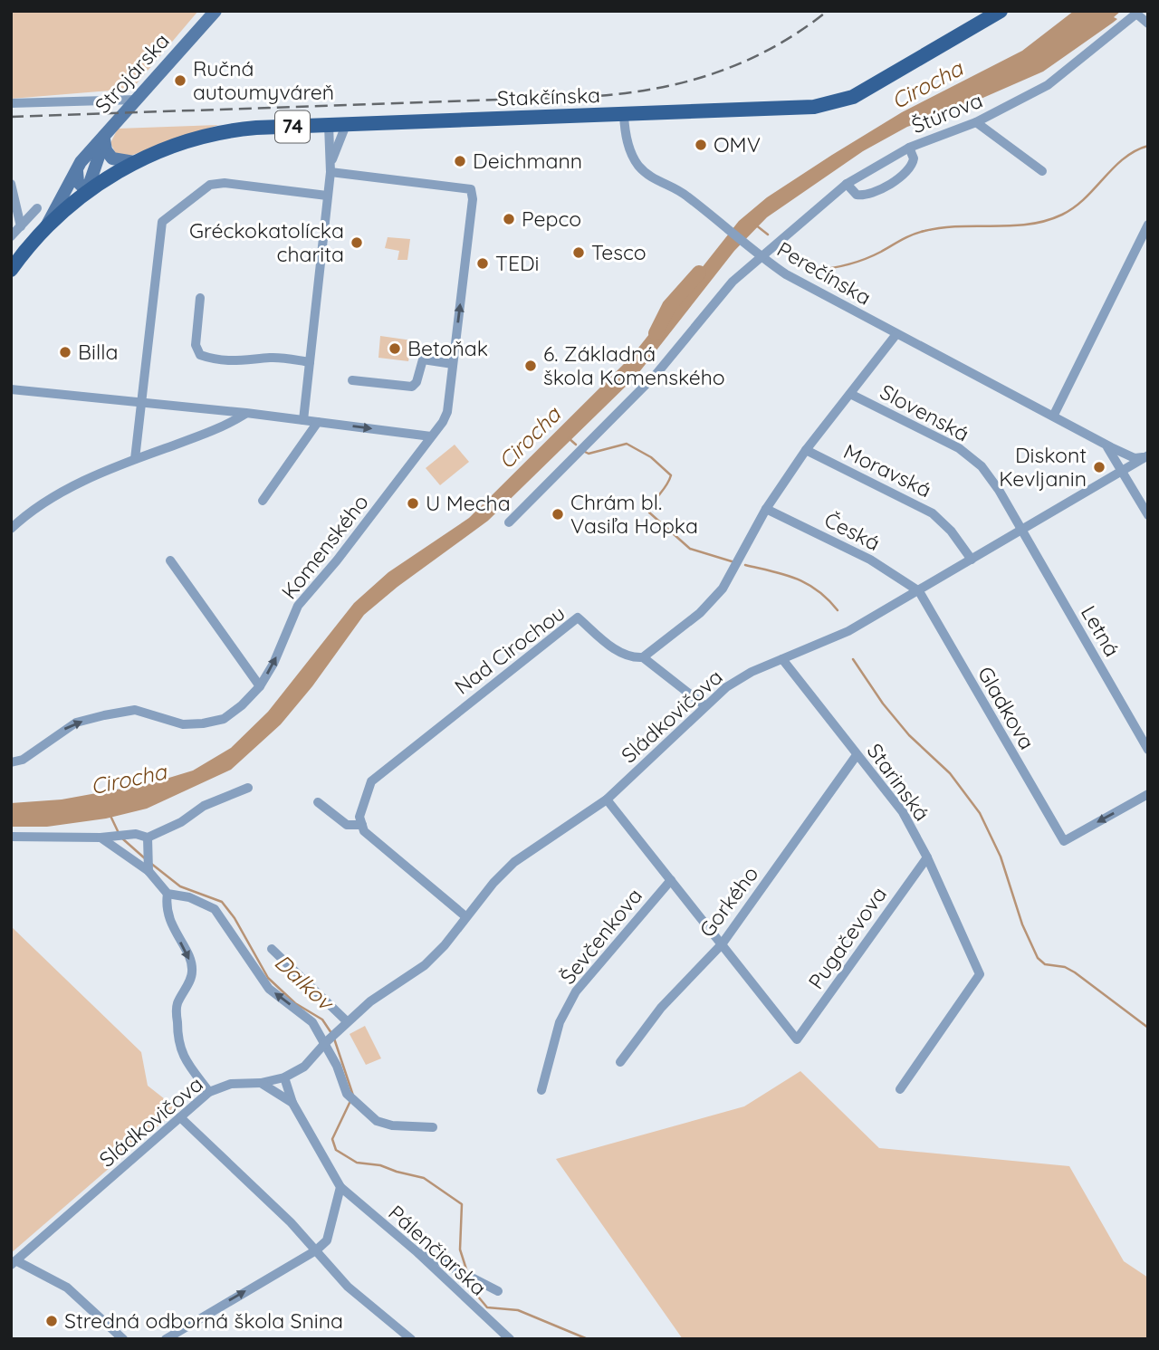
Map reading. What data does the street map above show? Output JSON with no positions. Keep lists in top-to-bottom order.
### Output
{
  "streets": {
    "main road": ["Strojárska", "Stakčínska", "74"],
    "street": [
      "Štúrova",
      "Perečínska",
      "Slovenská",
      "Moravská",
      "Česká",
      "Komenského",
      "Letná",
      "Nad Cirochou",
      "Gladkova",
      "Sládkovičova",
      "Starinská",
      "Gorkého",
      "Ševčenkova",
      "Pugačevova",
      "Pálenčiarska"
    ]
  },
  "crossings": [
    ["Strojárska", "Stakčínska"],
    ["Stakčínska", "Perečínska"],
    ["Štúrova", "Perečínska"],
    ["Perečínska", "Sládkovičova"],
    ["Slovenská", "Letná"],
    ["Slovenská", "Sládkovičova"],
    ["Moravská", "Sládkovičova"],
    ["Česká", "Gladkova"],
    ["Česká", "Sládkovičova"],
    ["Letná", "Sládkovičova"],
    ["Gladkova", "Sládkovičova"],
    ["Sládkovičova", "Starinská"],
    ["Sládkovičova", "Pálenčiarska"],
    ["Starinská", "Gorkého"],
    ["Starinská", "Pugačevova"],
    ["Gorkého", "Pugačevova"]
  ],
  "water": ["Cirocha", "Dalkov"],
  "places": [
    "Ručná autoumyváreň",
    "OMV",
    "Deichmann",
    "Pepco",
    "Gréckokatolícka charita",
    "Tesco",
    "TEDi",
    "Betoňak",
    "Billa",
    "6. Základná škola Komenského",
    "Diskont Kevljanin",
    "U Mecha",
    "Chrám bl. Vasiľa Hopka",
    "Stredná odborná škola Snina"
  ]
}
